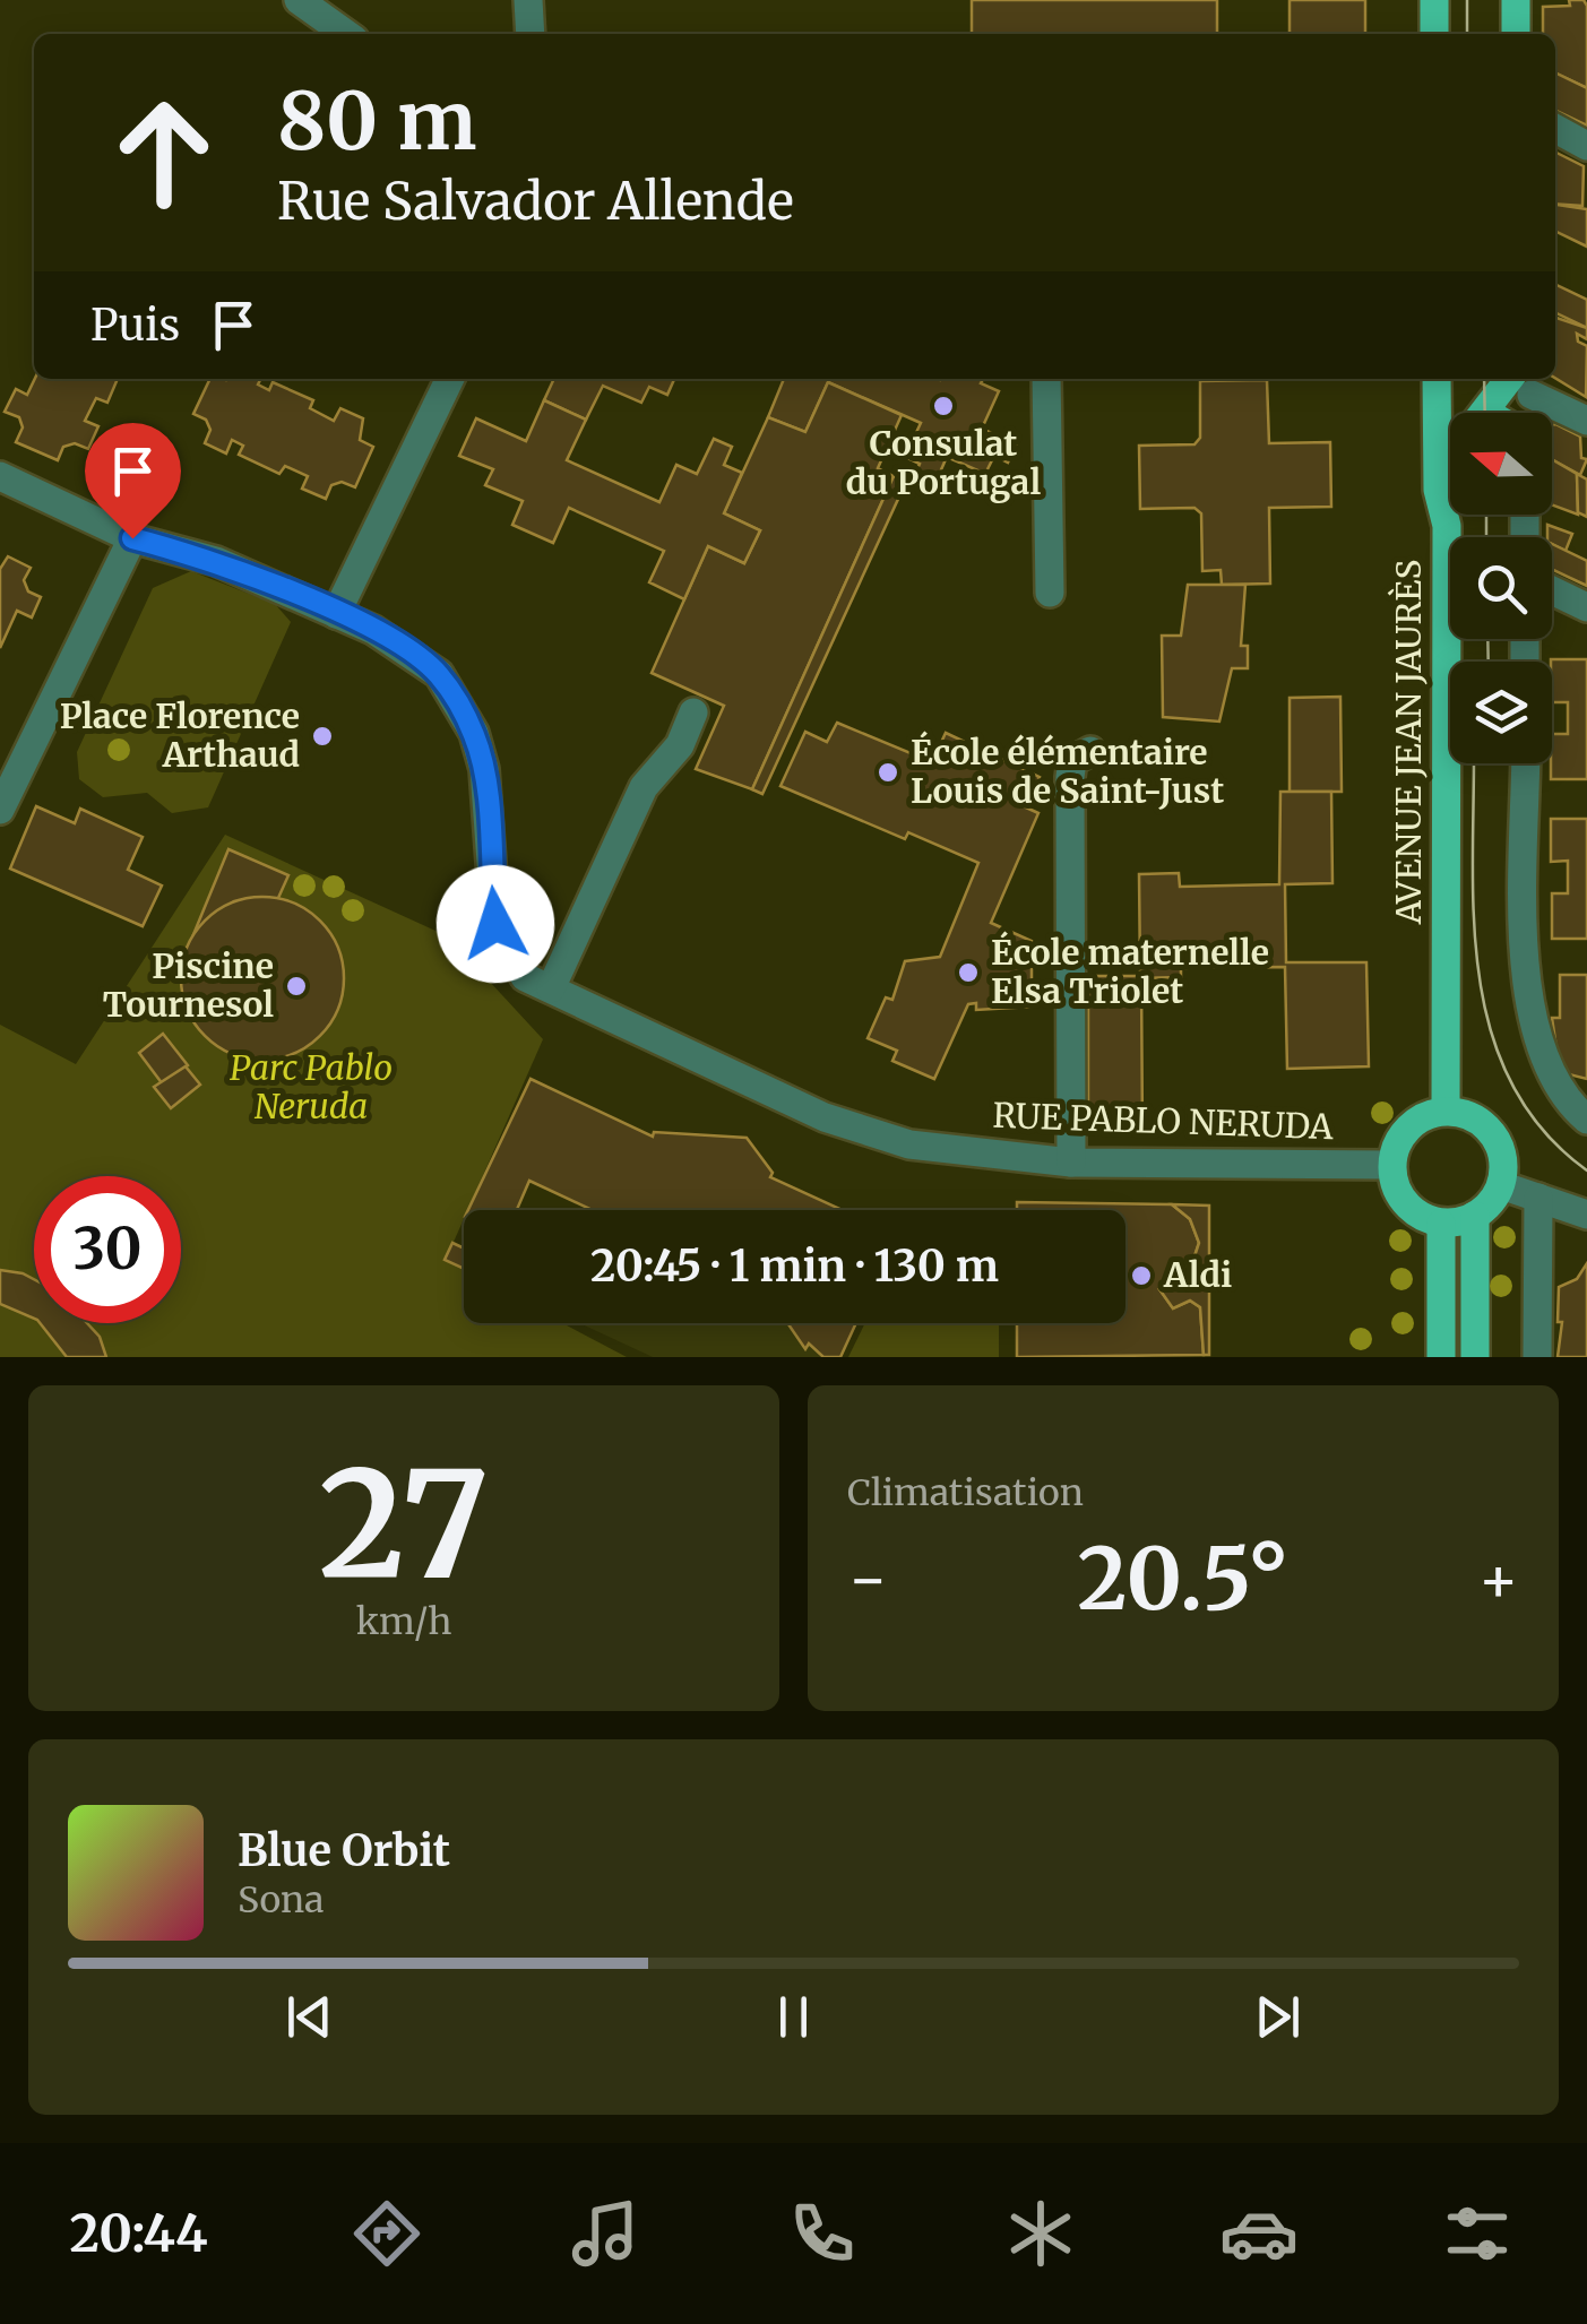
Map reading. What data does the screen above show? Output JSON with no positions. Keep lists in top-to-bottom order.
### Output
{
  "streets": {
    "main road": ["AVENUE JEAN JAURÈS"],
    "street": ["RUE PABLO NERUDA"]
  },
  "crossings": [
    ["AVENUE JEAN JAURÈS", "RUE PABLO NERUDA"]
  ],
  "parks": ["Parc Pablo Neruda"],
  "places": [
    "Consulat du Portugal",
    "Place Florence Arthaud",
    "École élémentaire Louis de Saint-Just",
    "École maternelle Elsa Triolet",
    "Piscine Tournesol",
    "Aldi"
  ],
  "north": "left",
  "page": {
    "turn": ["80 m", "Rue Salvador Allende"],
    "then": "Puis",
    "limit": "30",
    "trip": "20:45 · 1 min · 130 m",
    "tile": [
      ["27", "km/h"],
      "Climatisation"
    ],
    "heat": ["−", "20.5°", "+"],
    "song": ["Blue Orbit", "Sona"],
    "tabs": "20:44"
  }
}
